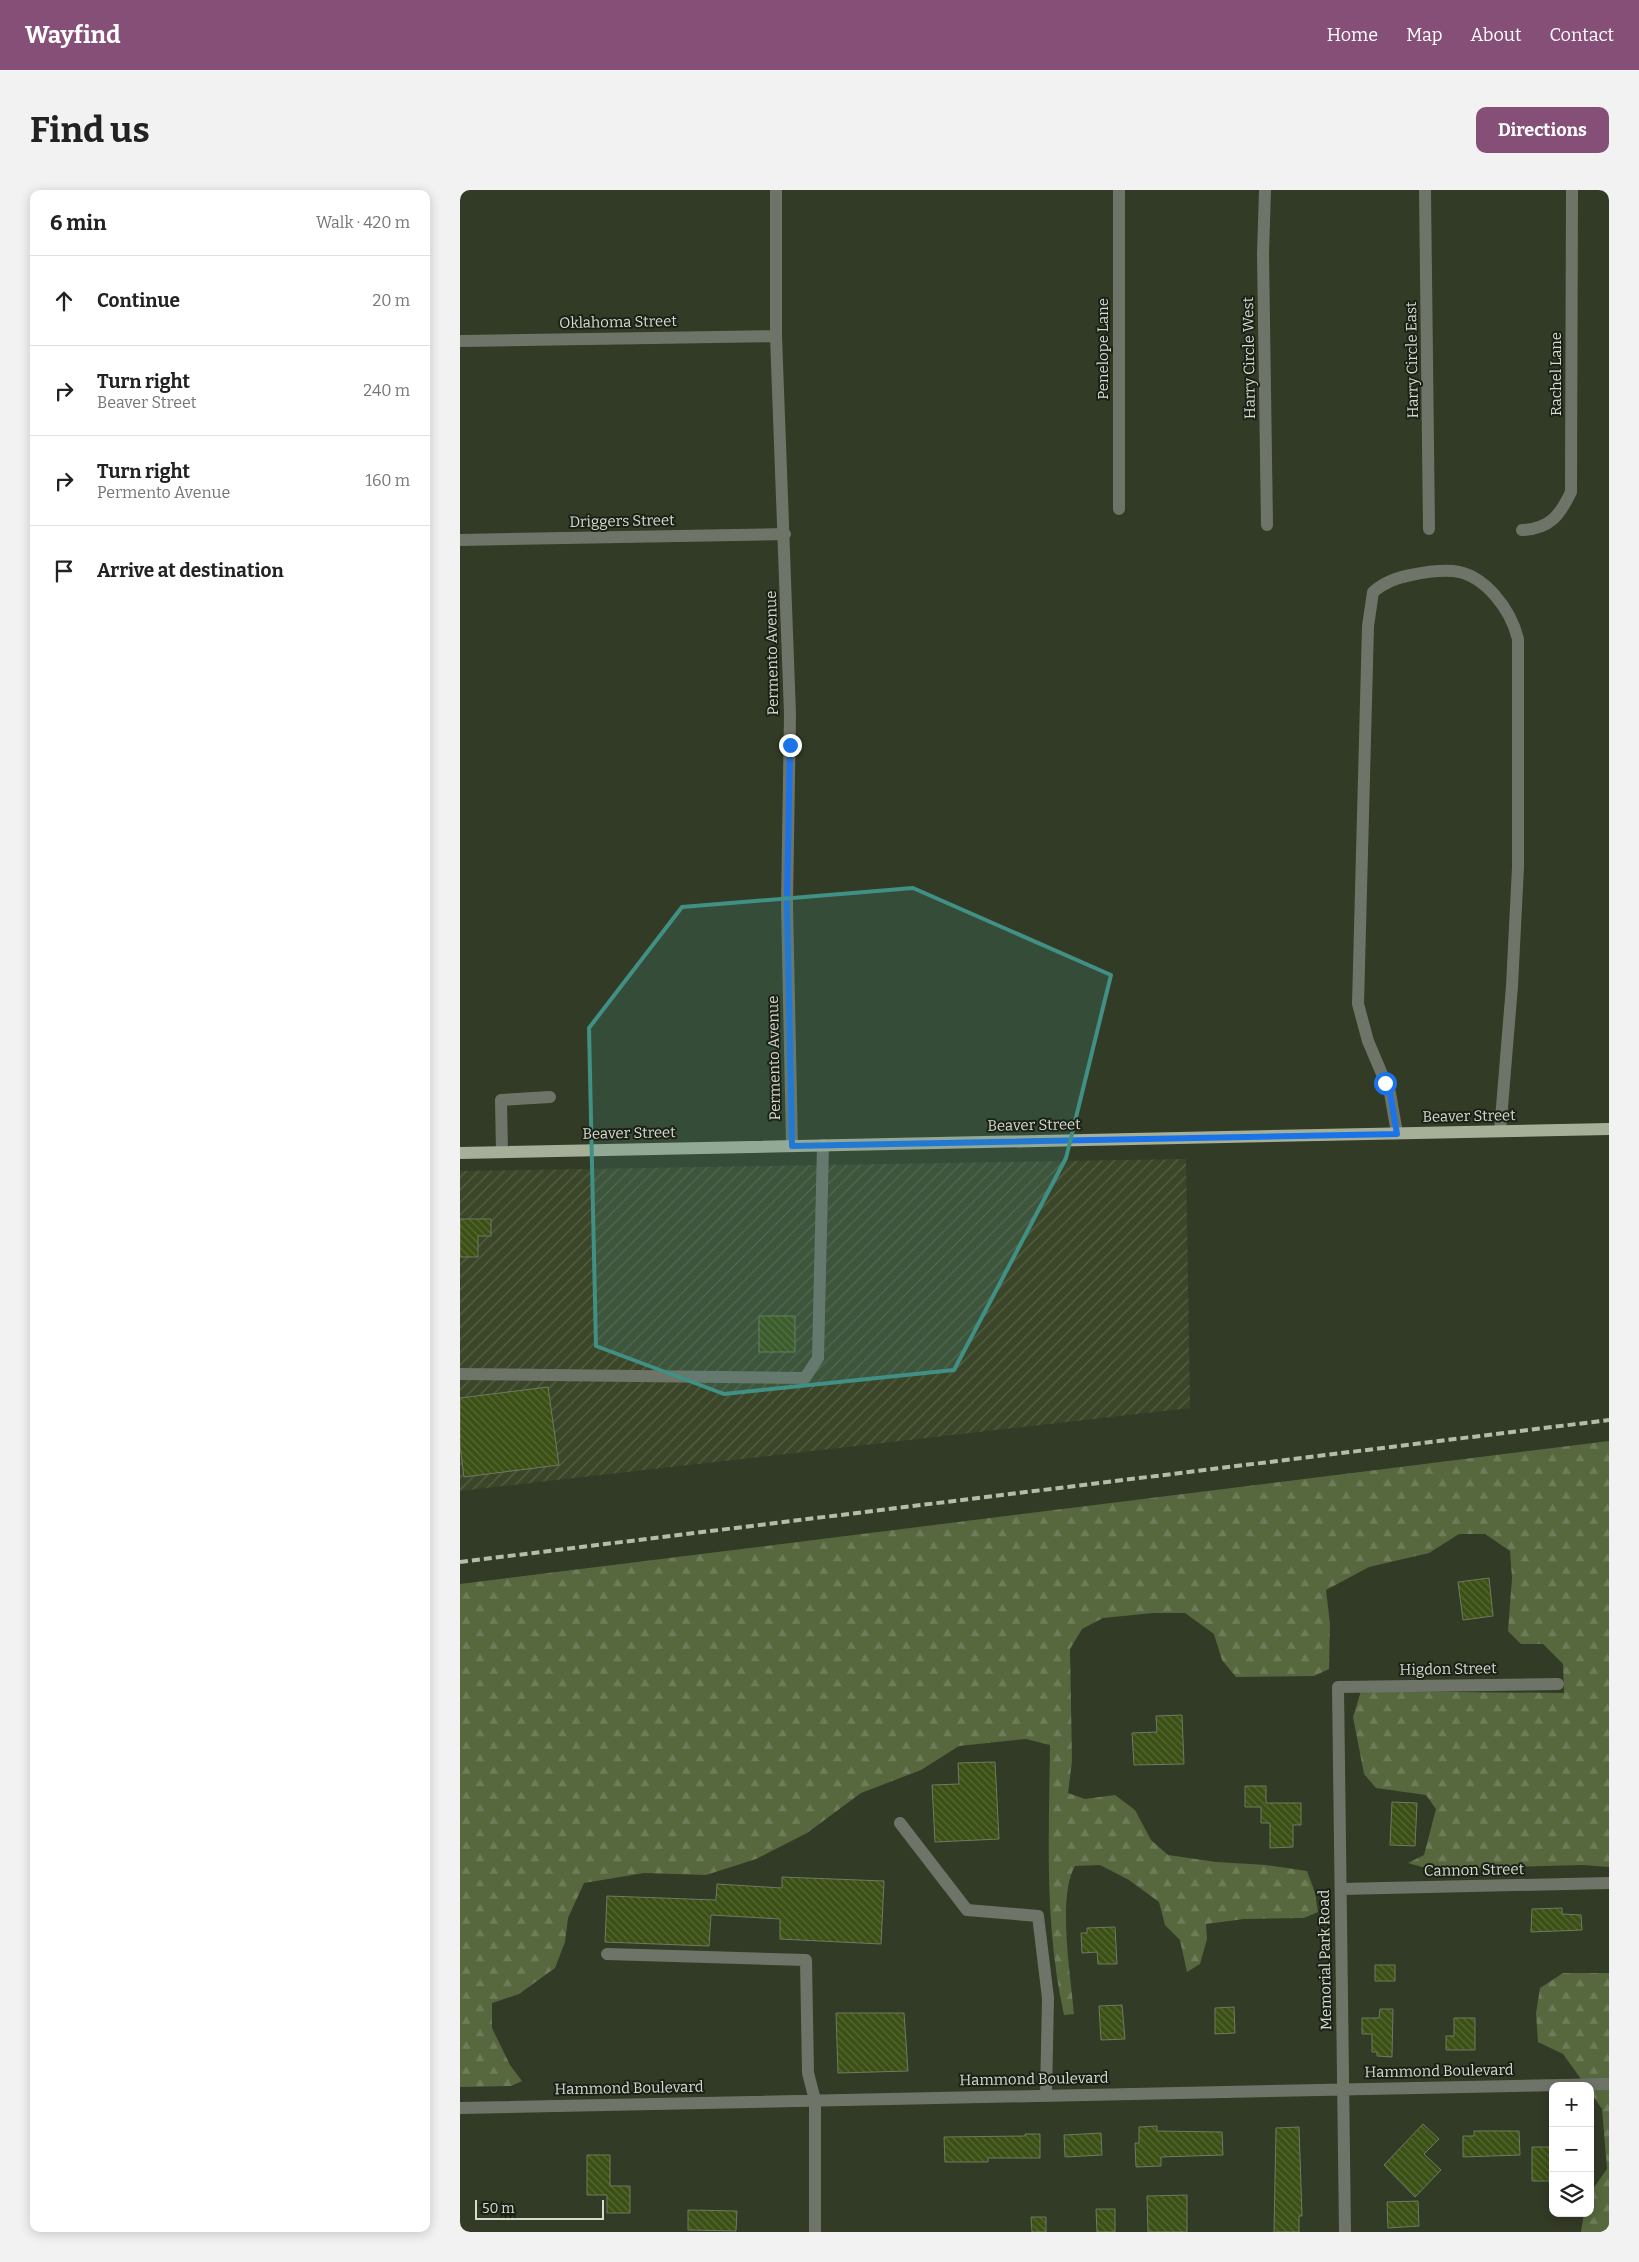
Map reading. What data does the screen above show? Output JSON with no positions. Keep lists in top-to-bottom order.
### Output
{
  "streets": {
    "main road": ["Beaver Street"],
    "street": [
      "Oklahoma Street",
      "Penelope Lane",
      "Harry Circle West",
      "Harry Circle East",
      "Rachel Lane",
      "Driggers Street",
      "Permento Avenue",
      "Higdon Street",
      "Cannon Street",
      "Memorial Park Road",
      "Hammond Boulevard"
    ]
  },
  "crossings": [
    ["Oklahoma Street", "Permento Avenue"],
    ["Driggers Street", "Permento Avenue"],
    ["Permento Avenue", "Beaver Street"],
    ["Higdon Street", "Memorial Park Road"],
    ["Cannon Street", "Memorial Park Road"],
    ["Memorial Park Road", "Hammond Boulevard"]
  ],
  "scale_bar": "50 m",
  "page": {
    "header": "Wayfind",
    "nav": [
      "Home",
      "Map",
      "About",
      "Contact"
    ],
    "buttons": "Directions",
    "title": "Find us",
    "heading": ["6 min", "Walk · 420 m"],
    "list": [
      ["Continue", "20 m"],
      ["Turn right", "Beaver Street", "240 m"],
      ["Turn right", "Permento Avenue", "160 m"],
      "Arrive at destination"
    ],
    "map_buttons": ["+", "−"],
    "scale": "50 m"
  }
}
